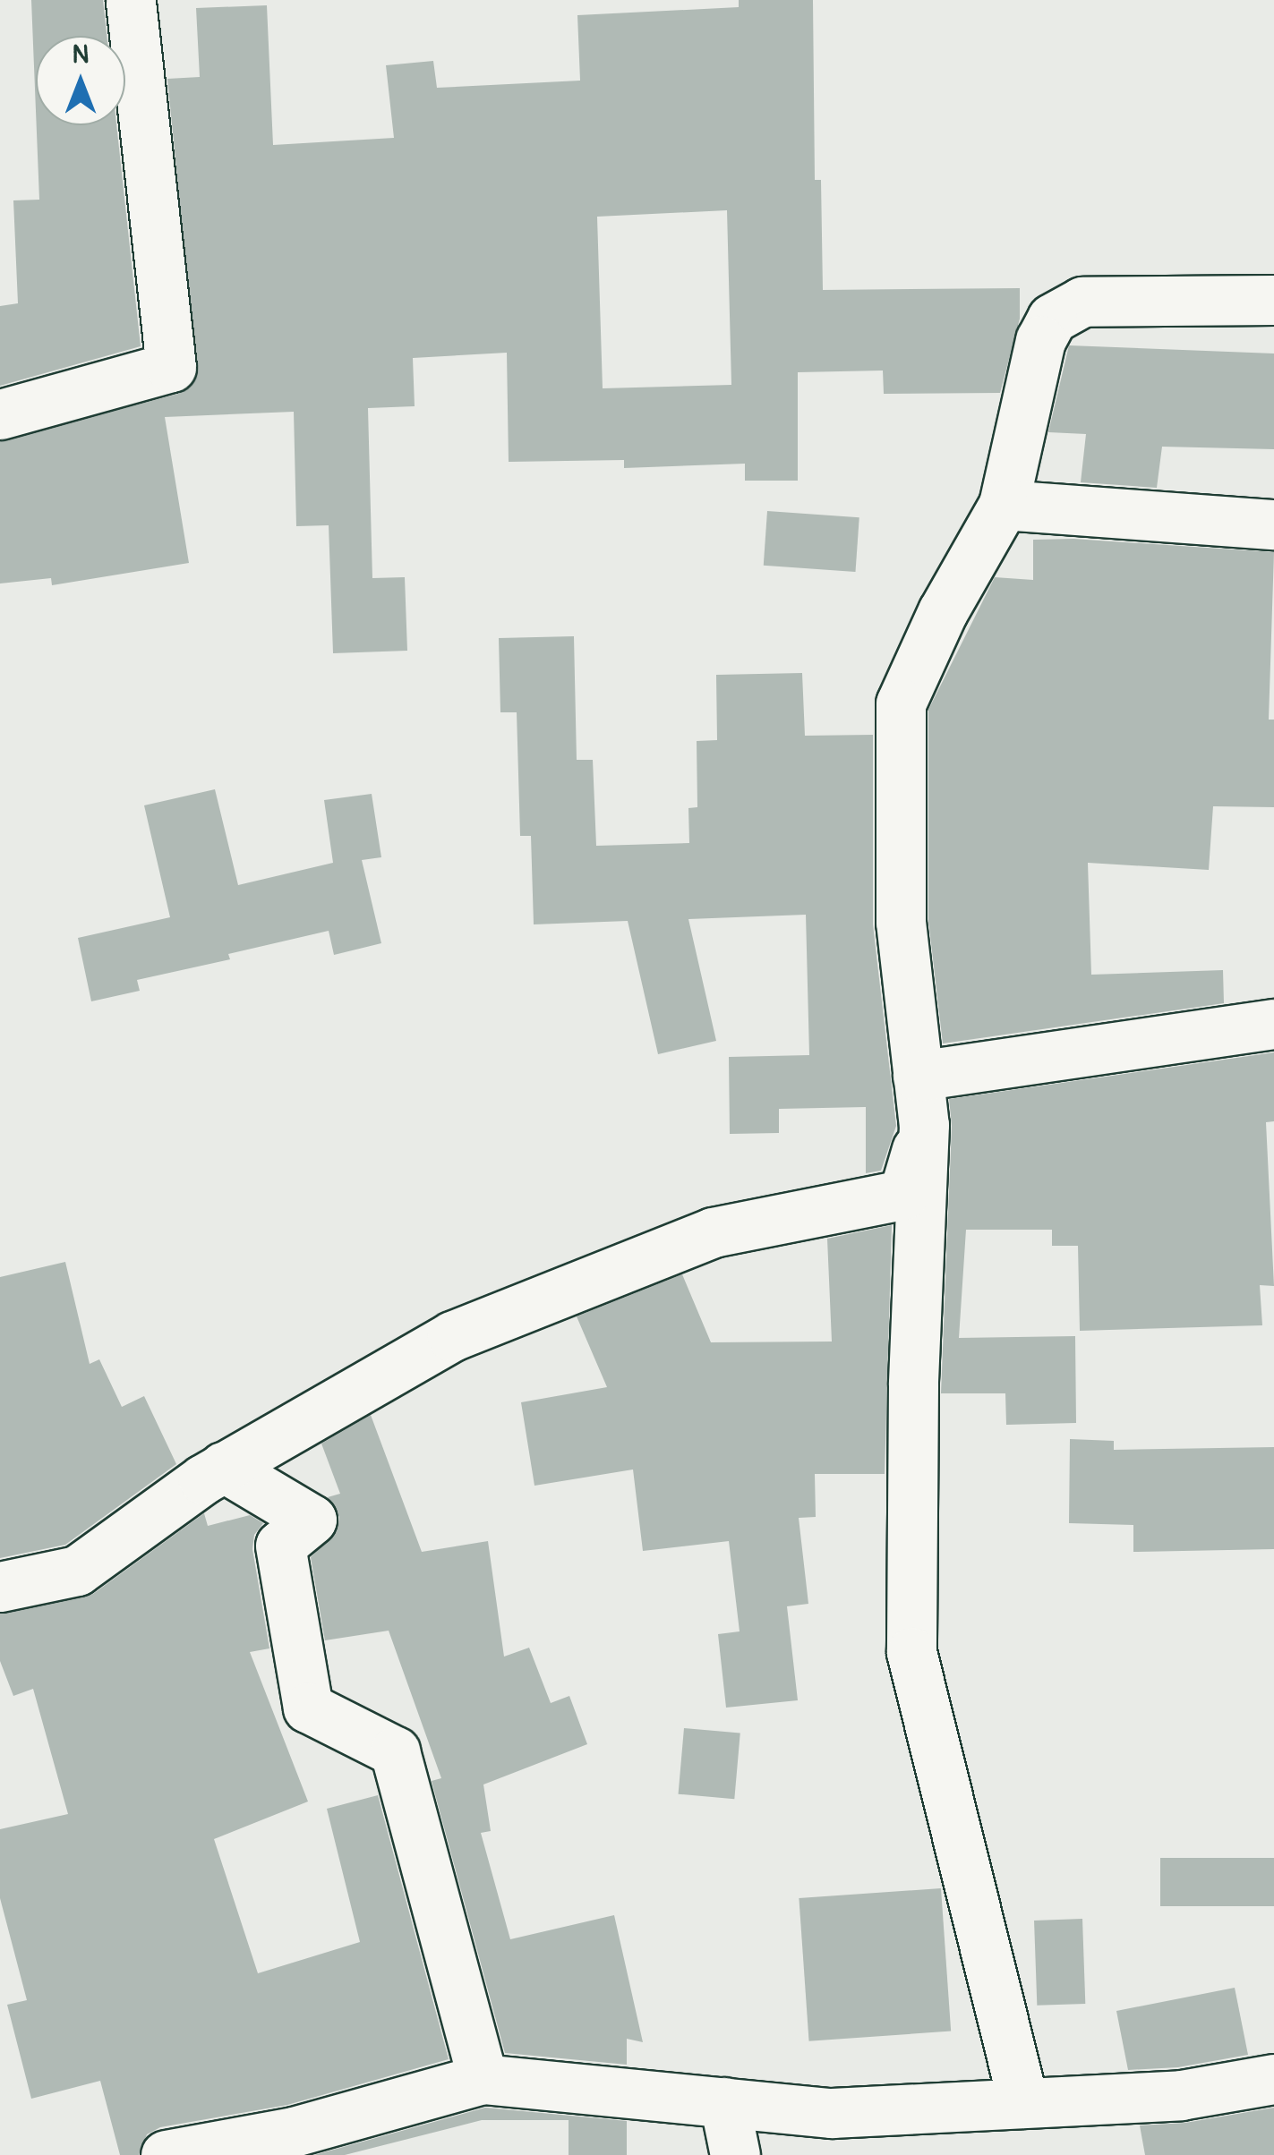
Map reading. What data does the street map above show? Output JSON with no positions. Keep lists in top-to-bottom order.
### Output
{
  "north": "top"
}
